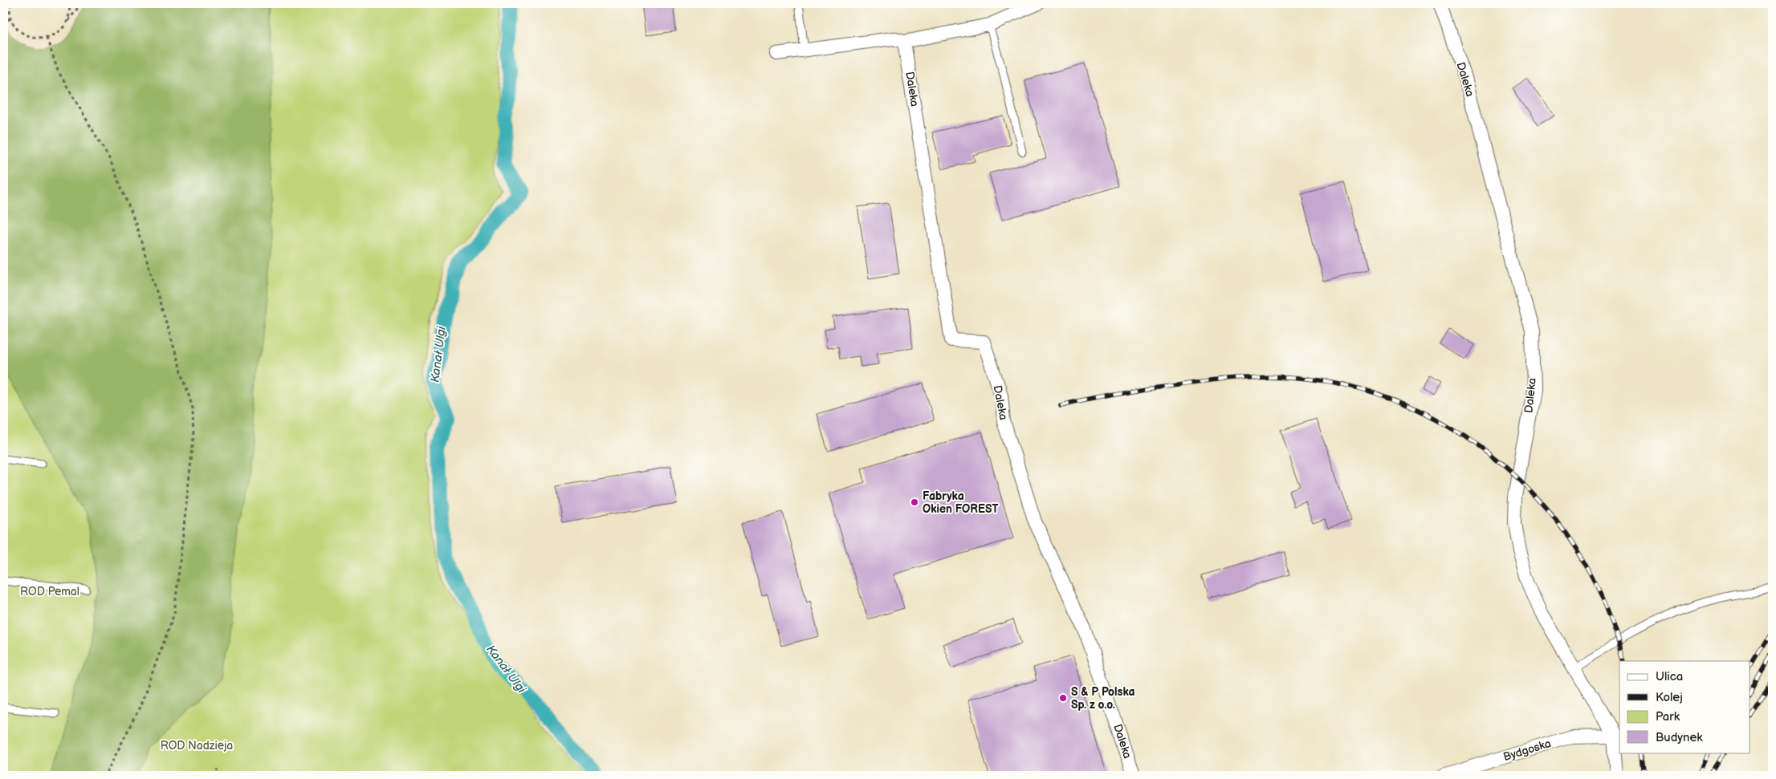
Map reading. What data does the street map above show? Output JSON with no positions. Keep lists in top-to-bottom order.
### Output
{
  "streets": {
    "street": ["Daleka", "Bydgoska"]
  },
  "crossings": [
    ["Daleka", "Bydgoska"]
  ],
  "water": ["Kanał Ulgi"],
  "parks": ["ROD Pemal", "ROD Nadzieja"],
  "places": ["Fabryka Okien FOREST", "S & P Polska Sp. z o.o."],
  "legend": [
    "Ulica",
    "Kolej",
    "Park",
    "Budynek"
  ]
}
